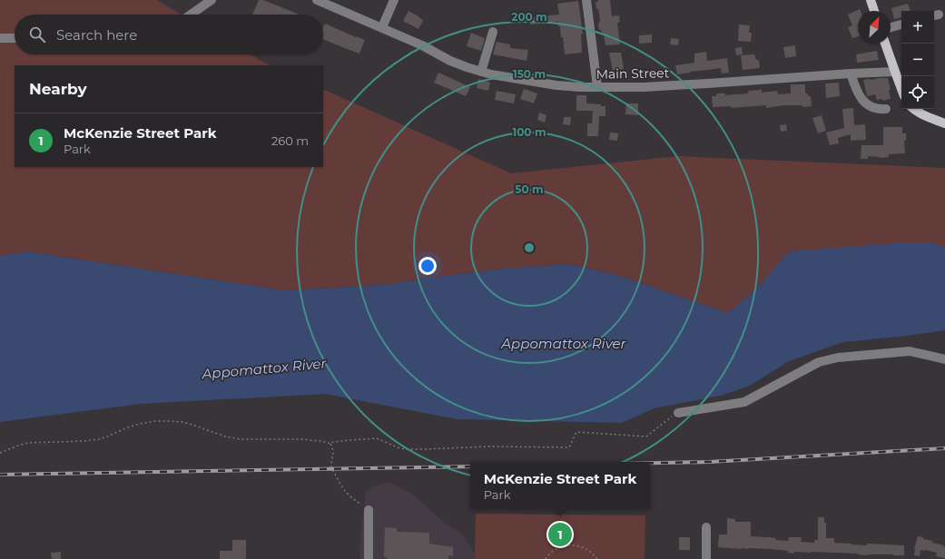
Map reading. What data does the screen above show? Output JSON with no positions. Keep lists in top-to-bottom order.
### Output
{
  "streets": {
    "street": ["Main Street"]
  },
  "water": ["Appomattox River"],
  "north": "top right",
  "page": {
    "map_buttons": ["+", "−"],
    "search": "Search here",
    "heading": "Nearby",
    "list": [
      {
        "mark": "1",
        "name": "McKenzie Street Park",
        "note": "Park",
        "value": "260 m"
      }
    ],
    "popup": ["McKenzie Street Park", "Park"],
    "pins": "1"
  },
  "rings": [
    "200 m",
    "150 m",
    "100 m",
    "50 m"
  ]
}
